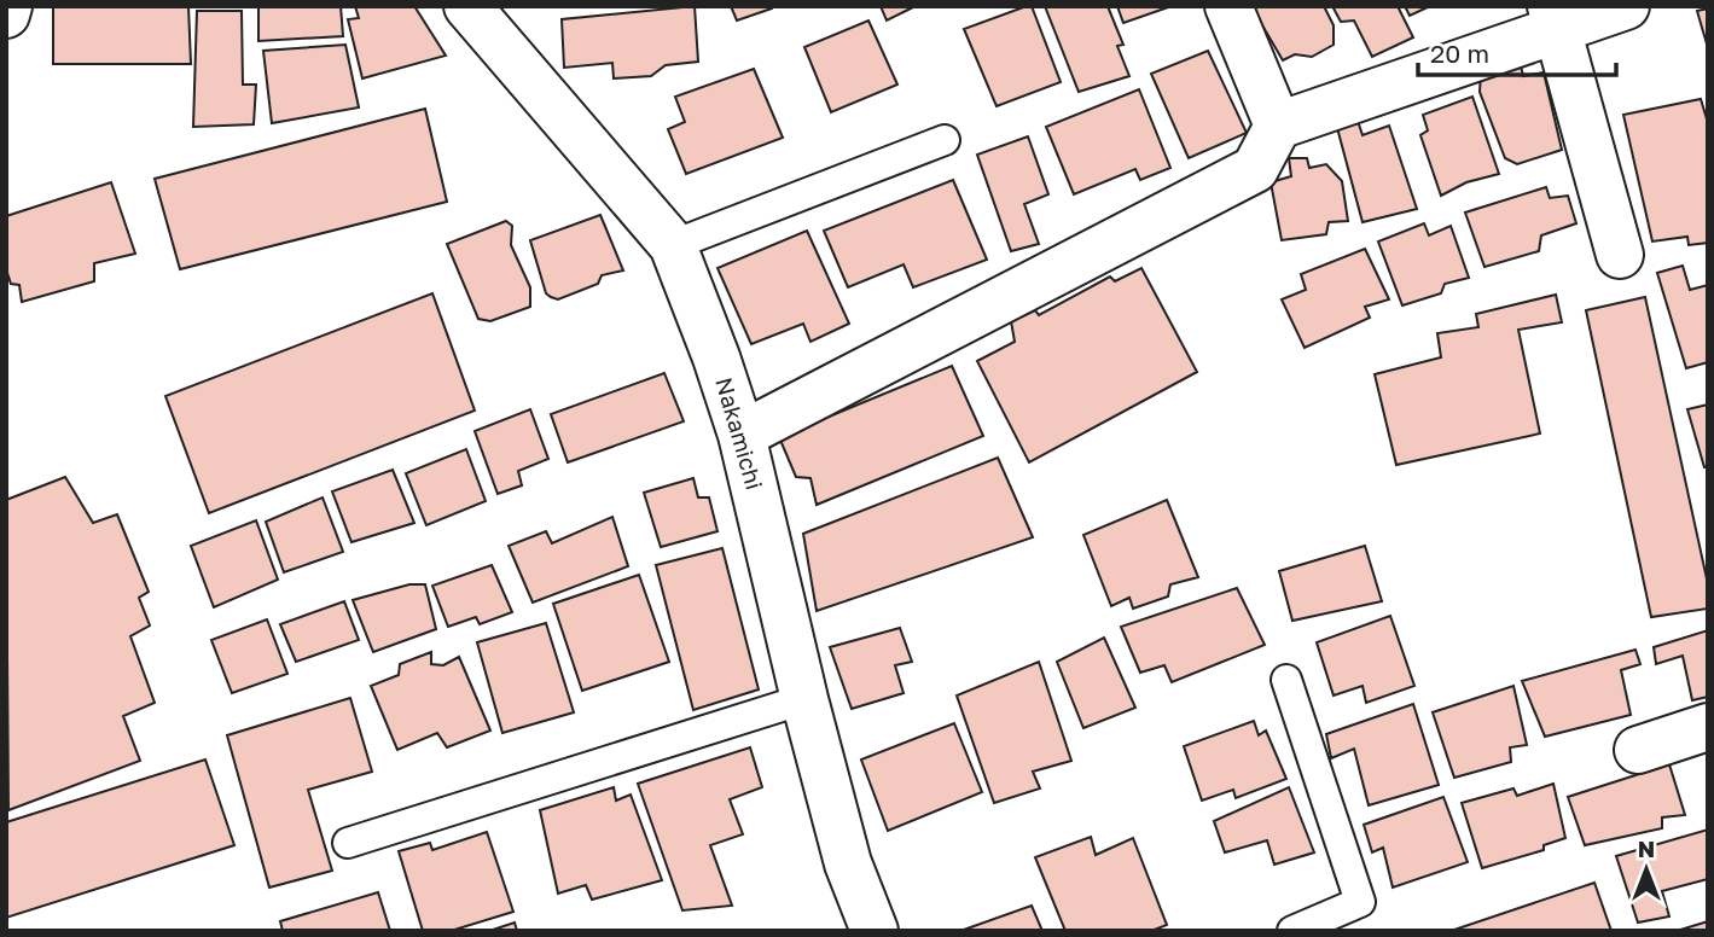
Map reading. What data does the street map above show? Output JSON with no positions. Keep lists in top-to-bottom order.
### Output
{
  "streets": {
    "street": ["Nakamichi"]
  },
  "scale_bar": "20 m",
  "north": "top"
}
